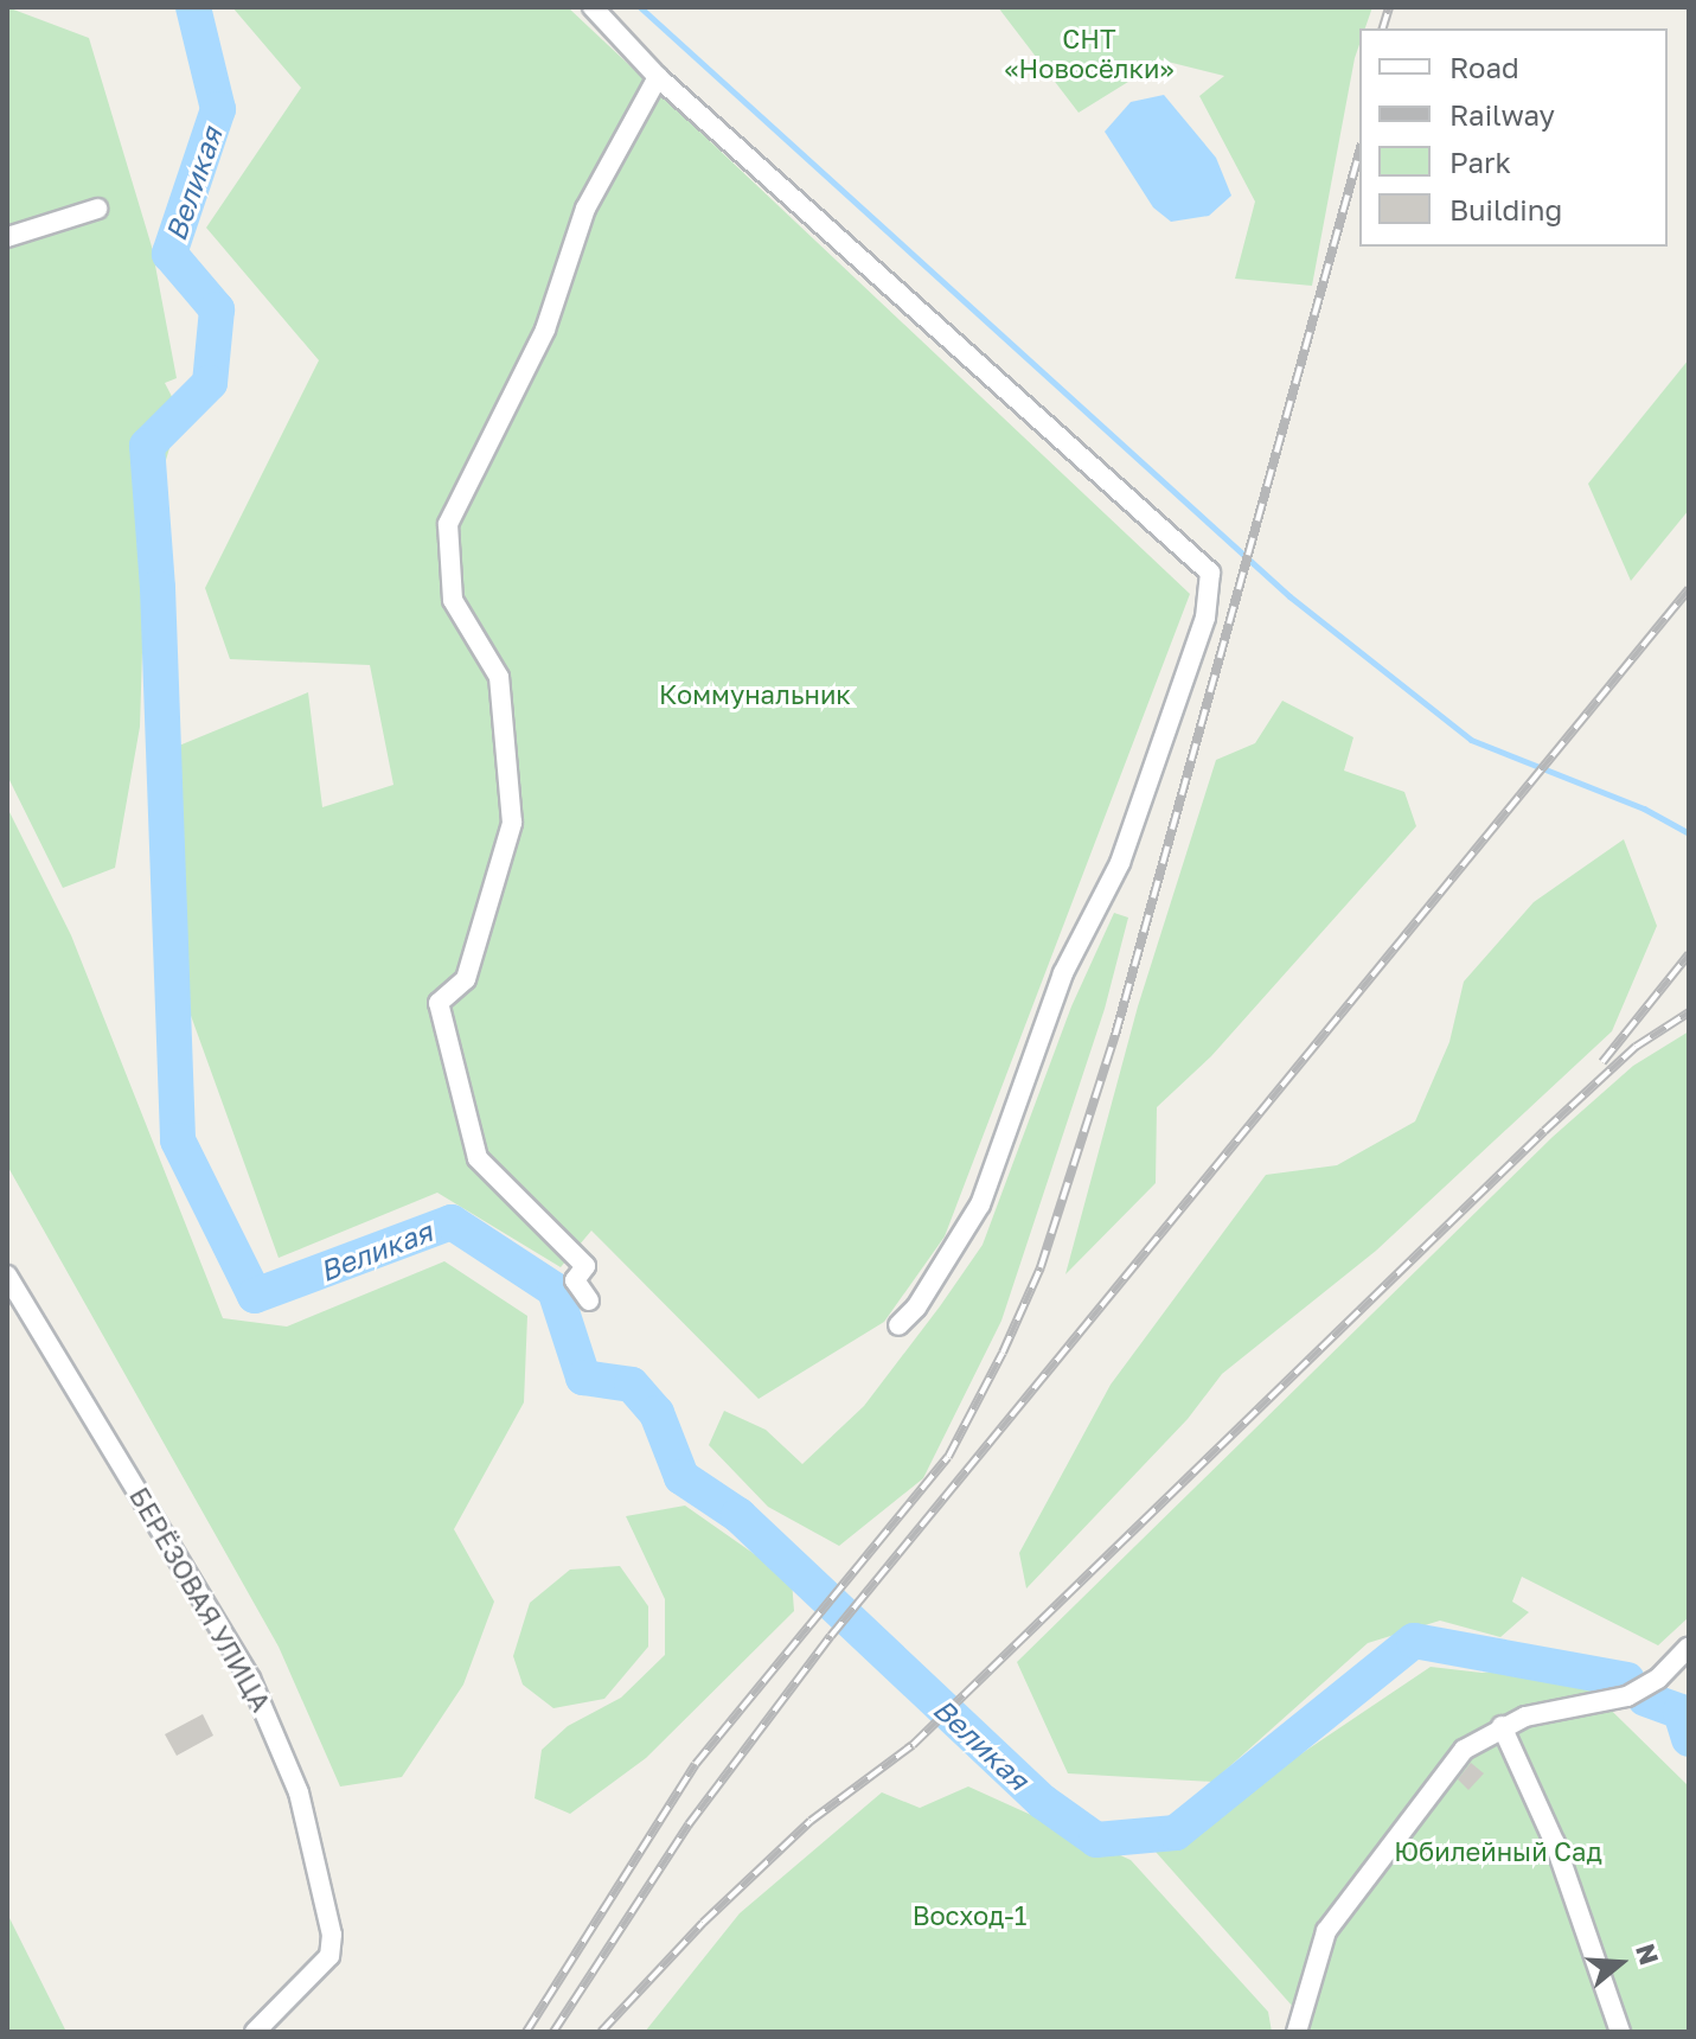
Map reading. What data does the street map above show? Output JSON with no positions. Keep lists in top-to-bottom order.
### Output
{
  "streets": {
    "street": ["БЕРЁЗОВАЯ УЛИЦА"]
  },
  "water": ["Великая"],
  "parks": [
    "СНТ «Новосёлки»",
    "Коммунальник",
    "Юбилейный Сад",
    "Восход-1"
  ],
  "legend": [
    "Road",
    "Railway",
    "Park",
    "Building"
  ],
  "north": "right"
}
